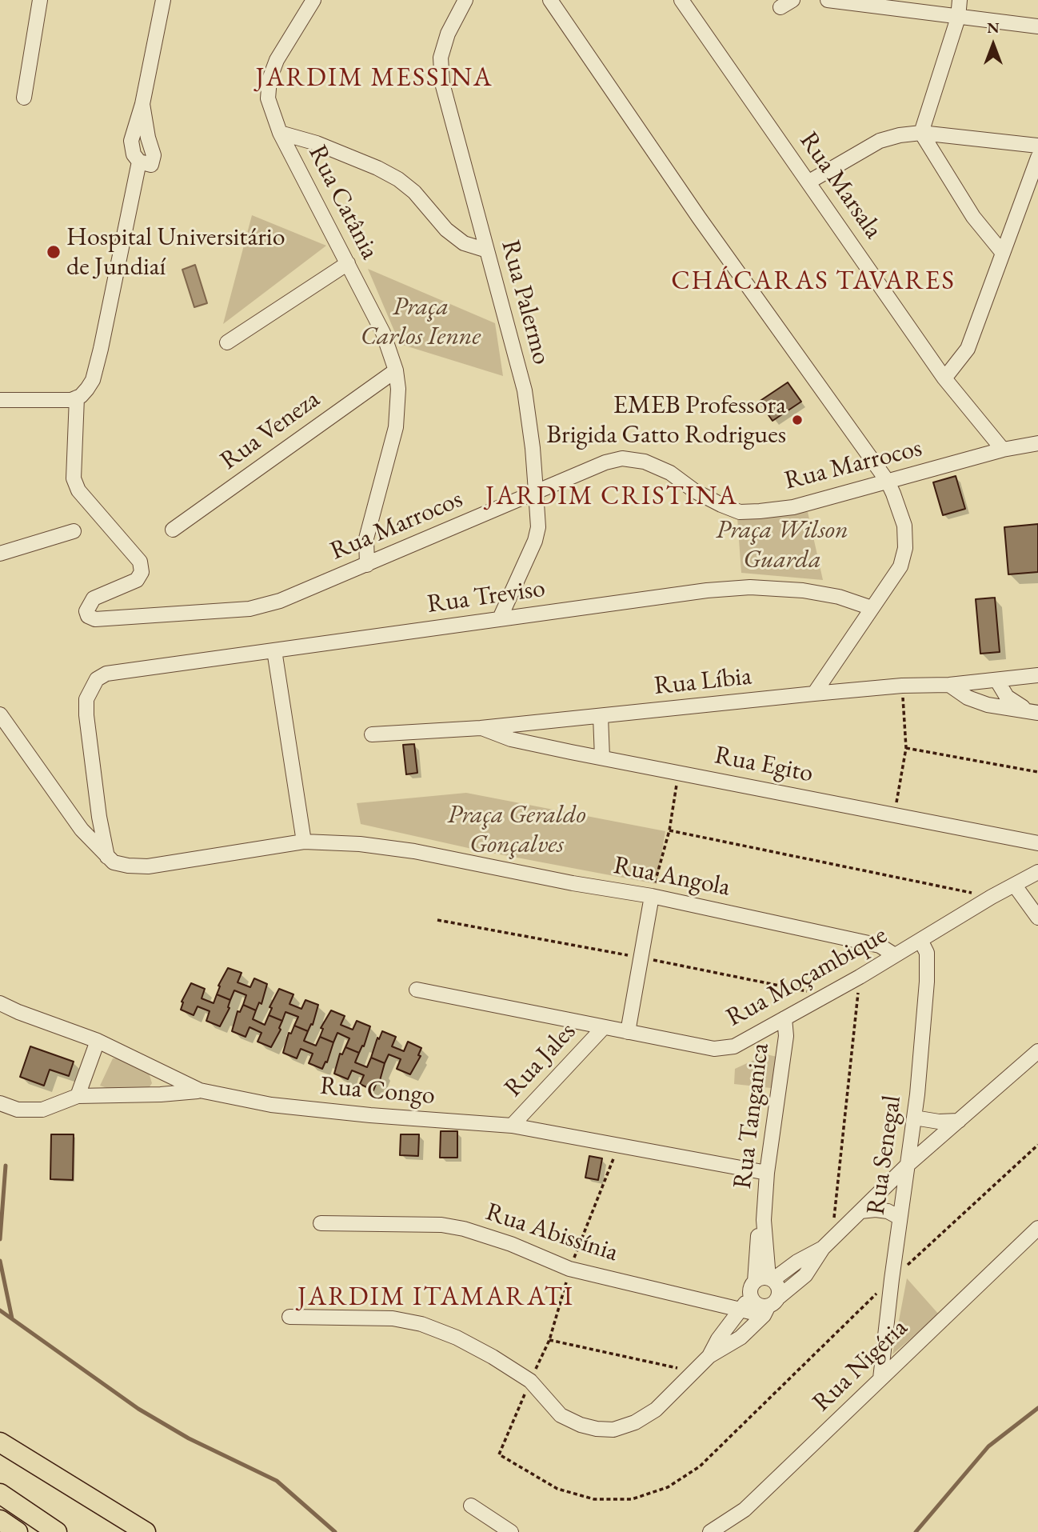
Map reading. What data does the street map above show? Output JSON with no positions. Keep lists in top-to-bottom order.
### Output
{
  "streets": {
    "street": [
      "Rua Marsala",
      "Rua Catânia",
      "Rua Palermo",
      "Rua Veneza",
      "Rua Marrocos",
      "Rua Treviso",
      "Rua Líbia",
      "Rua Egito",
      "Rua Angola",
      "Rua Moçambique",
      "Rua Jales",
      "Rua Congo",
      "Rua Tanganica",
      "Rua Senegal",
      "Rua Abissínia",
      "Rua Nigéria"
    ]
  },
  "crossings": [
    ["Rua Marsala", "Rua Marrocos"],
    ["Rua Catânia", "Rua Veneza"],
    ["Rua Catânia", "Rua Marrocos"],
    ["Rua Palermo", "Rua Marrocos"],
    ["Rua Palermo", "Rua Treviso"],
    ["Rua Treviso", "Rua Angola"],
    ["Rua Líbia", "Rua Egito"],
    ["Rua Angola", "Rua Moçambique"],
    ["Rua Moçambique", "Rua Jales"],
    ["Rua Moçambique", "Rua Tanganica"],
    ["Rua Moçambique", "Rua Senegal"],
    ["Rua Jales", "Rua Congo"],
    ["Rua Congo", "Rua Tanganica"],
    ["Rua Tanganica", "Rua Abissínia"],
    ["Rua Senegal", "Rua Nigéria"]
  ],
  "districts": [
    "JARDIM MESSINA",
    "CHÁCARAS TAVARES",
    "JARDIM CRISTINA",
    "JARDIM ITAMARATI"
  ],
  "parks": ["Praça Carlos Ienne", "Praça Wilson Guarda", "Praça Geraldo Gonçalves"],
  "places": ["Hospital Universitário de Jundiaí", "EMEB Professora Brigida Gatto Rodrigues"],
  "north": "top"
}
